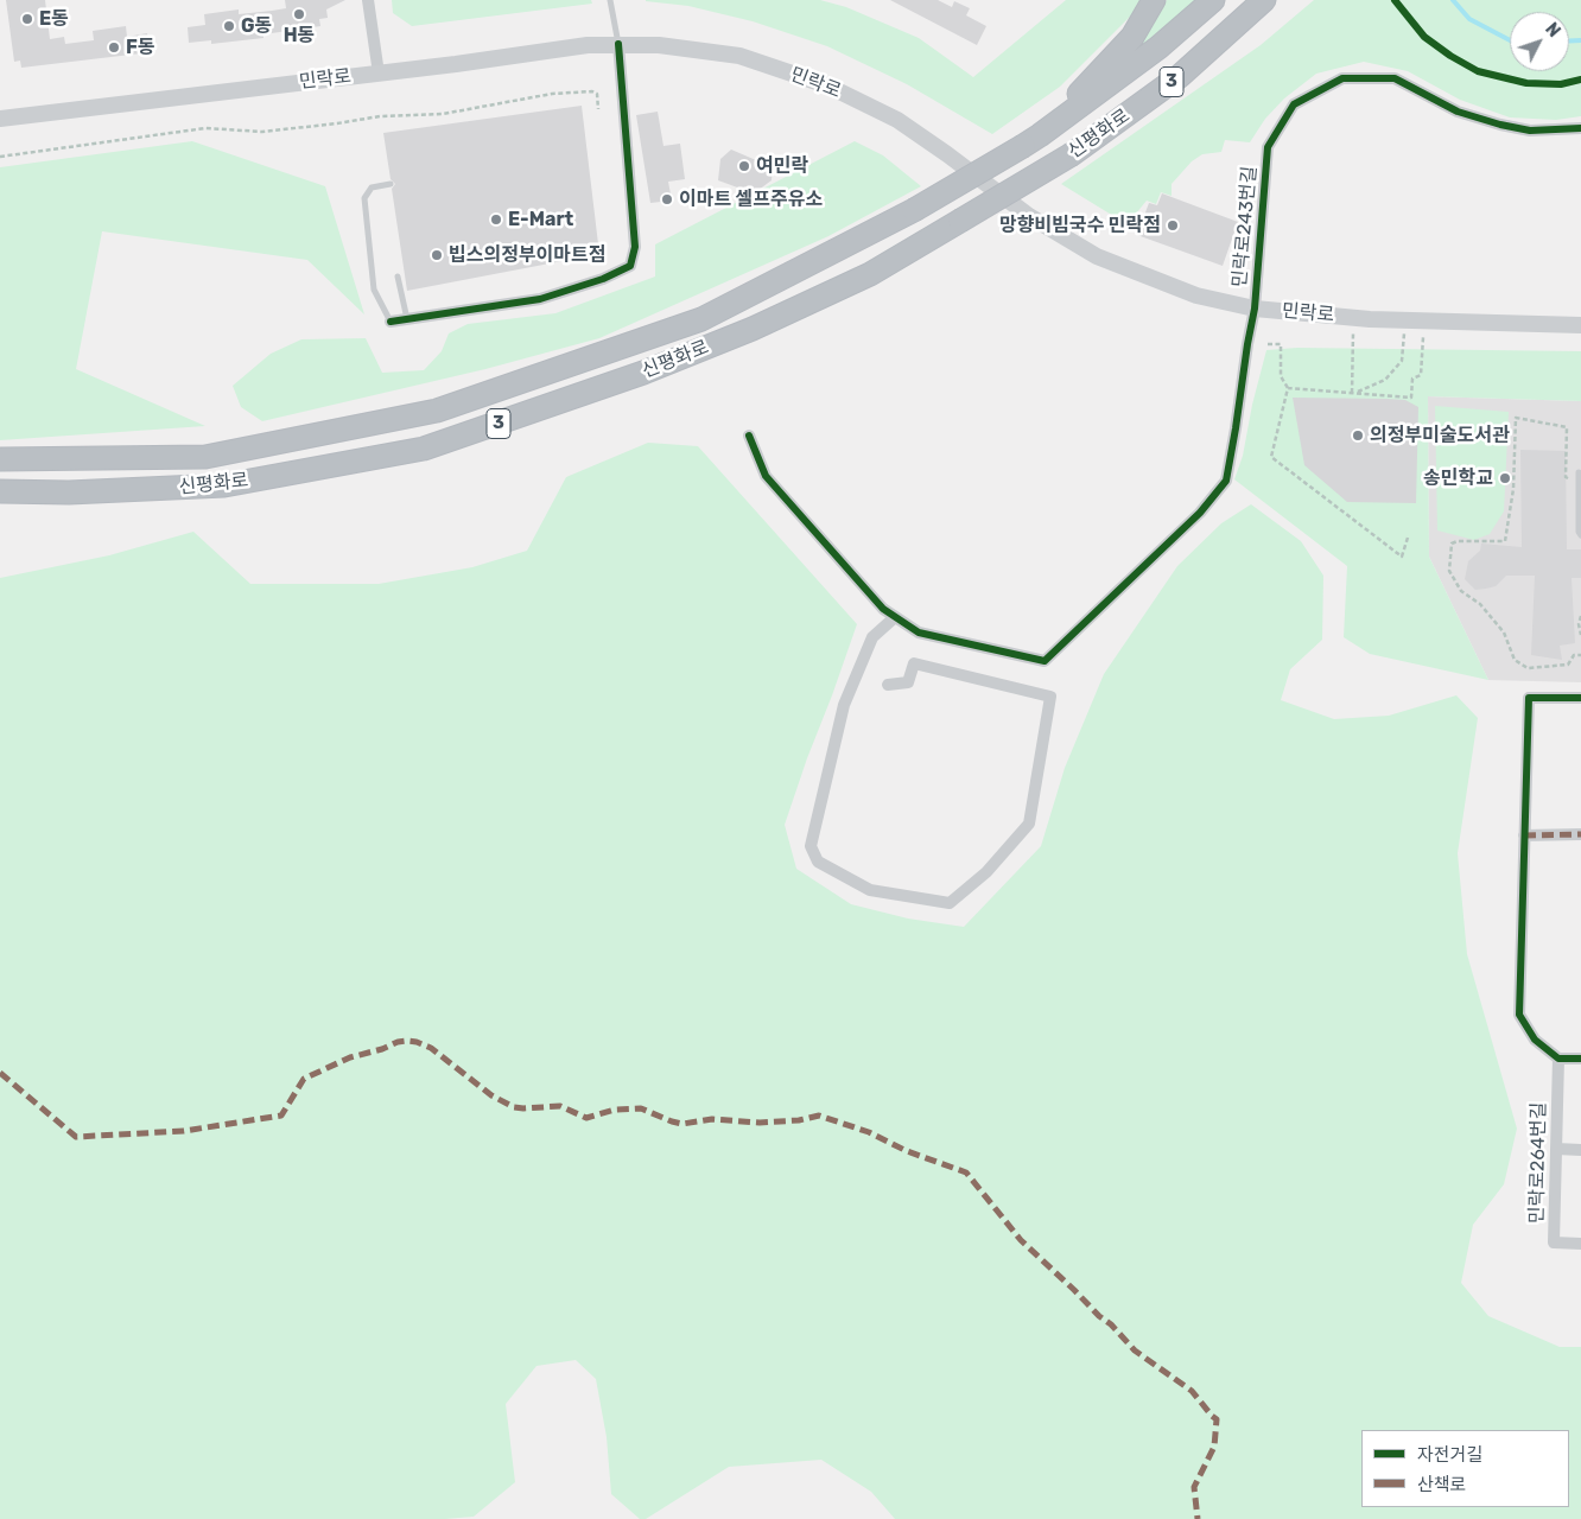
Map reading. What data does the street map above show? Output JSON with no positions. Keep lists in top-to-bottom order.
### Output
{
  "streets": {
    "highway": ["3", "신평화로"],
    "main road": ["민락로"],
    "street": ["민락로243번길", "민락로264번길"]
  },
  "crossings": [
    ["민락로", "민락로243번길"]
  ],
  "places": [
    "H동",
    "E동",
    "G동",
    "F동",
    "여민락",
    "이마트 셀프주유소",
    "E-Mart",
    "망향비빔국수 민락점",
    "빕스의정부이마트점",
    "의정부미술도서관",
    "송민학교"
  ],
  "legend": ["자전거길", "산책로"],
  "north": "top right"
}
